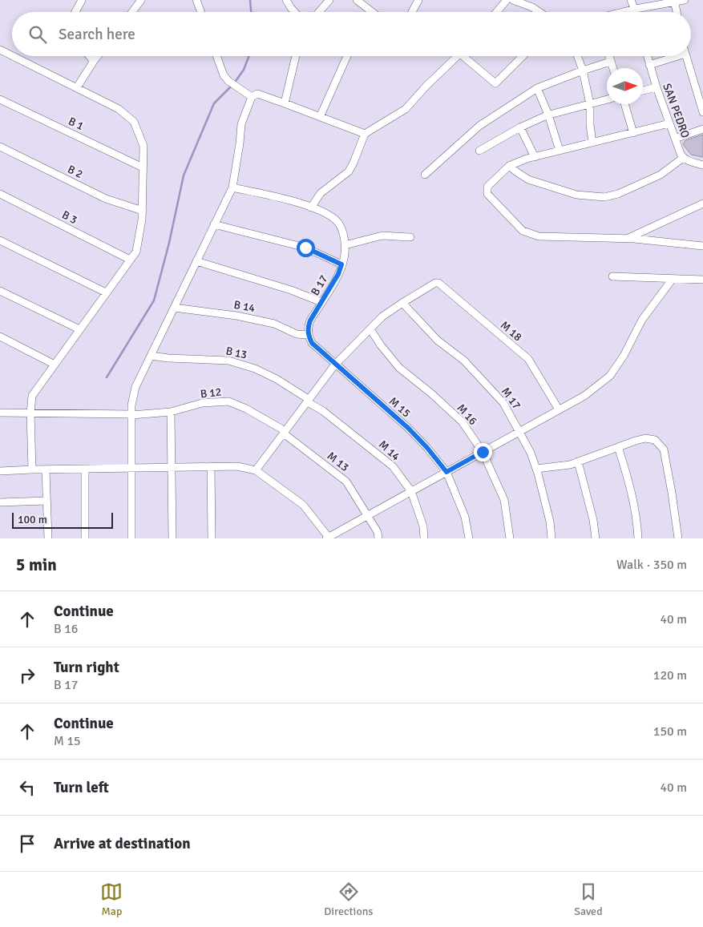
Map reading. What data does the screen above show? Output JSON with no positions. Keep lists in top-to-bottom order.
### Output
{
  "streets": {
    "street": [
      "SAN PEDRO",
      "B 1",
      "B 2",
      "B 3",
      "B 17",
      "B 14",
      "M 18",
      "B 13",
      "B 12",
      "M 17",
      "M 15",
      "M 16",
      "M 14",
      "M 13"
    ]
  },
  "crossings": [
    ["B 17", "B 14"],
    ["M 18", "M 17"],
    ["B 13", "M 14"],
    ["B 12", "M 13"]
  ],
  "scale_bar": "100 m",
  "north": "right",
  "page": {
    "search": "Search here",
    "scale": "100 m",
    "heading": ["5 min", "Walk · 350 m"],
    "list": [
      ["Continue", "B 16", "40 m"],
      ["Turn right", "B 17", "120 m"],
      ["Continue", "M 15", "150 m"],
      ["Turn left", "40 m"],
      "Arrive at destination"
    ],
    "nav": ["Map", "Directions", "Saved"]
  }
}
